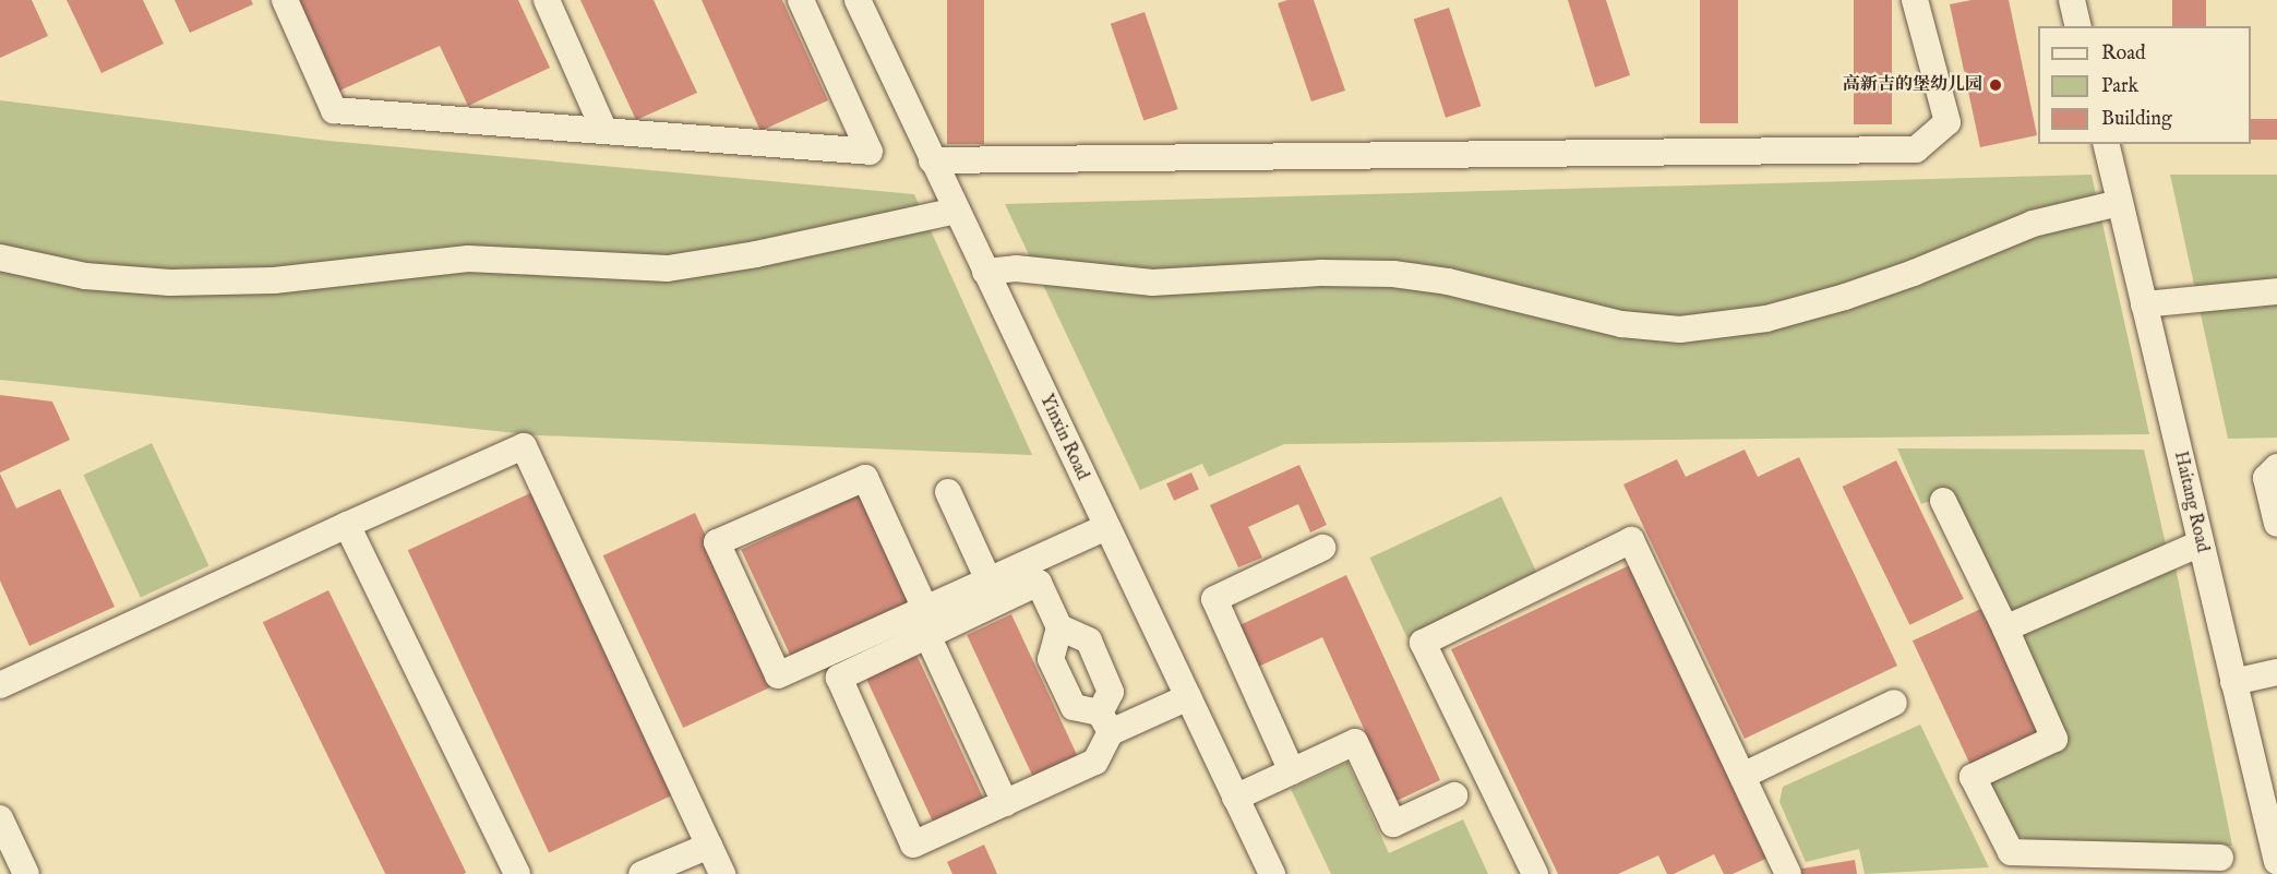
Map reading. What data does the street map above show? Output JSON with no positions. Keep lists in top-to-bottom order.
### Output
{
  "streets": {
    "street": ["Yinxin Road", "Haitang Road"]
  },
  "places": ["高新吉的堡幼儿园"],
  "legend": ["Road", "Park", "Building"]
}
